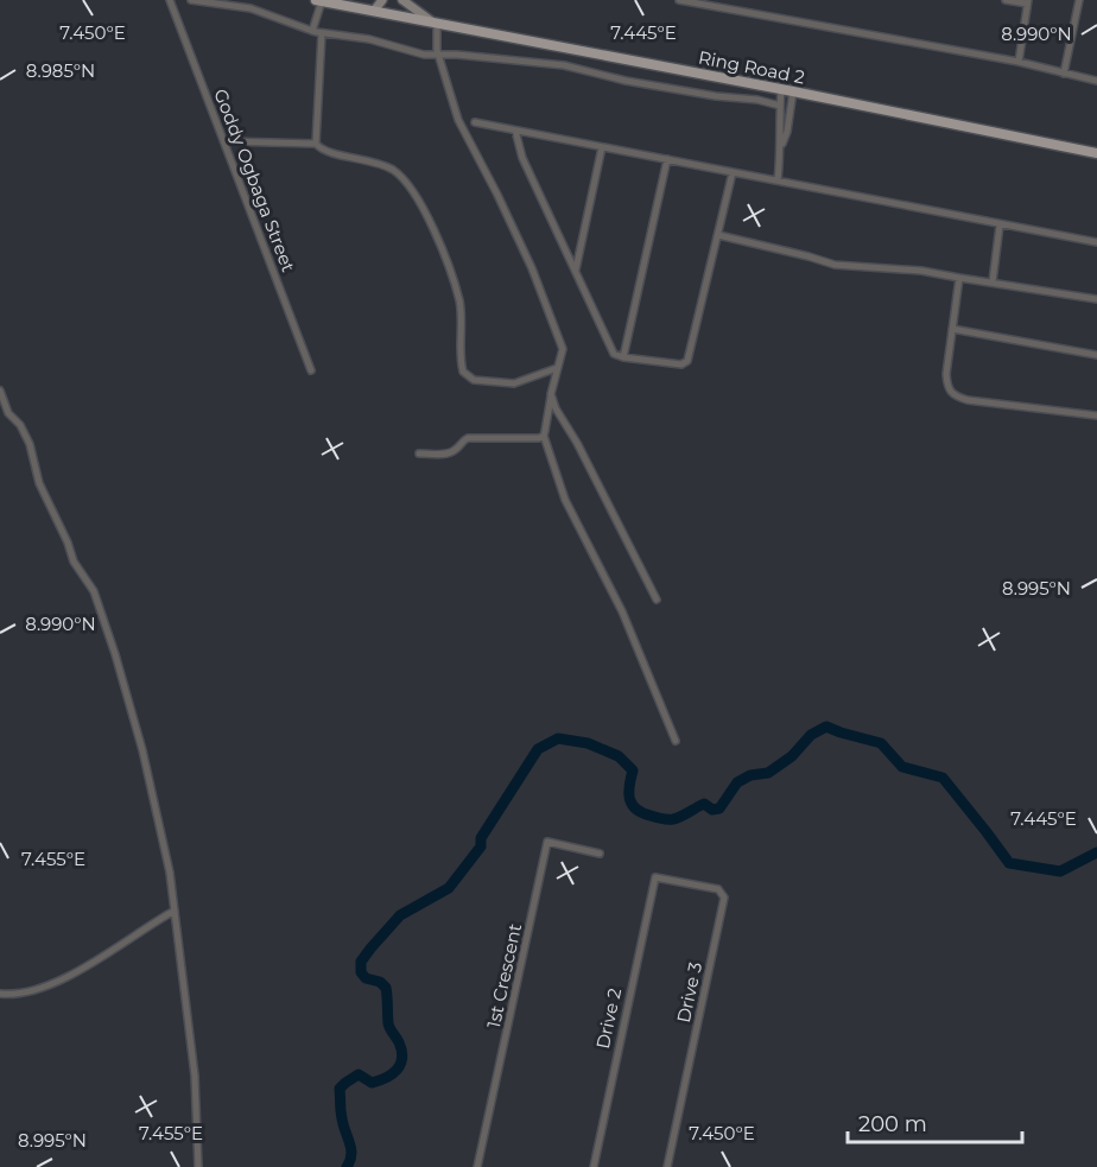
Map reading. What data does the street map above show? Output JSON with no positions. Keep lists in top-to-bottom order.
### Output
{
  "streets": {
    "main road": ["Ring Road 2"],
    "street": [
      "Goddy Ogbaga Street",
      "1st Crescent",
      "Drive 3",
      "Drive 2"
    ]
  },
  "crossings": [
    ["Drive 3", "Drive 2"]
  ],
  "scale_bar": "200 m",
  "coordinates": [
    "7.450°E",
    "7.445°E",
    "8.990°N",
    "8.985°N",
    "8.995°N",
    "7.455°E"
  ]
}
